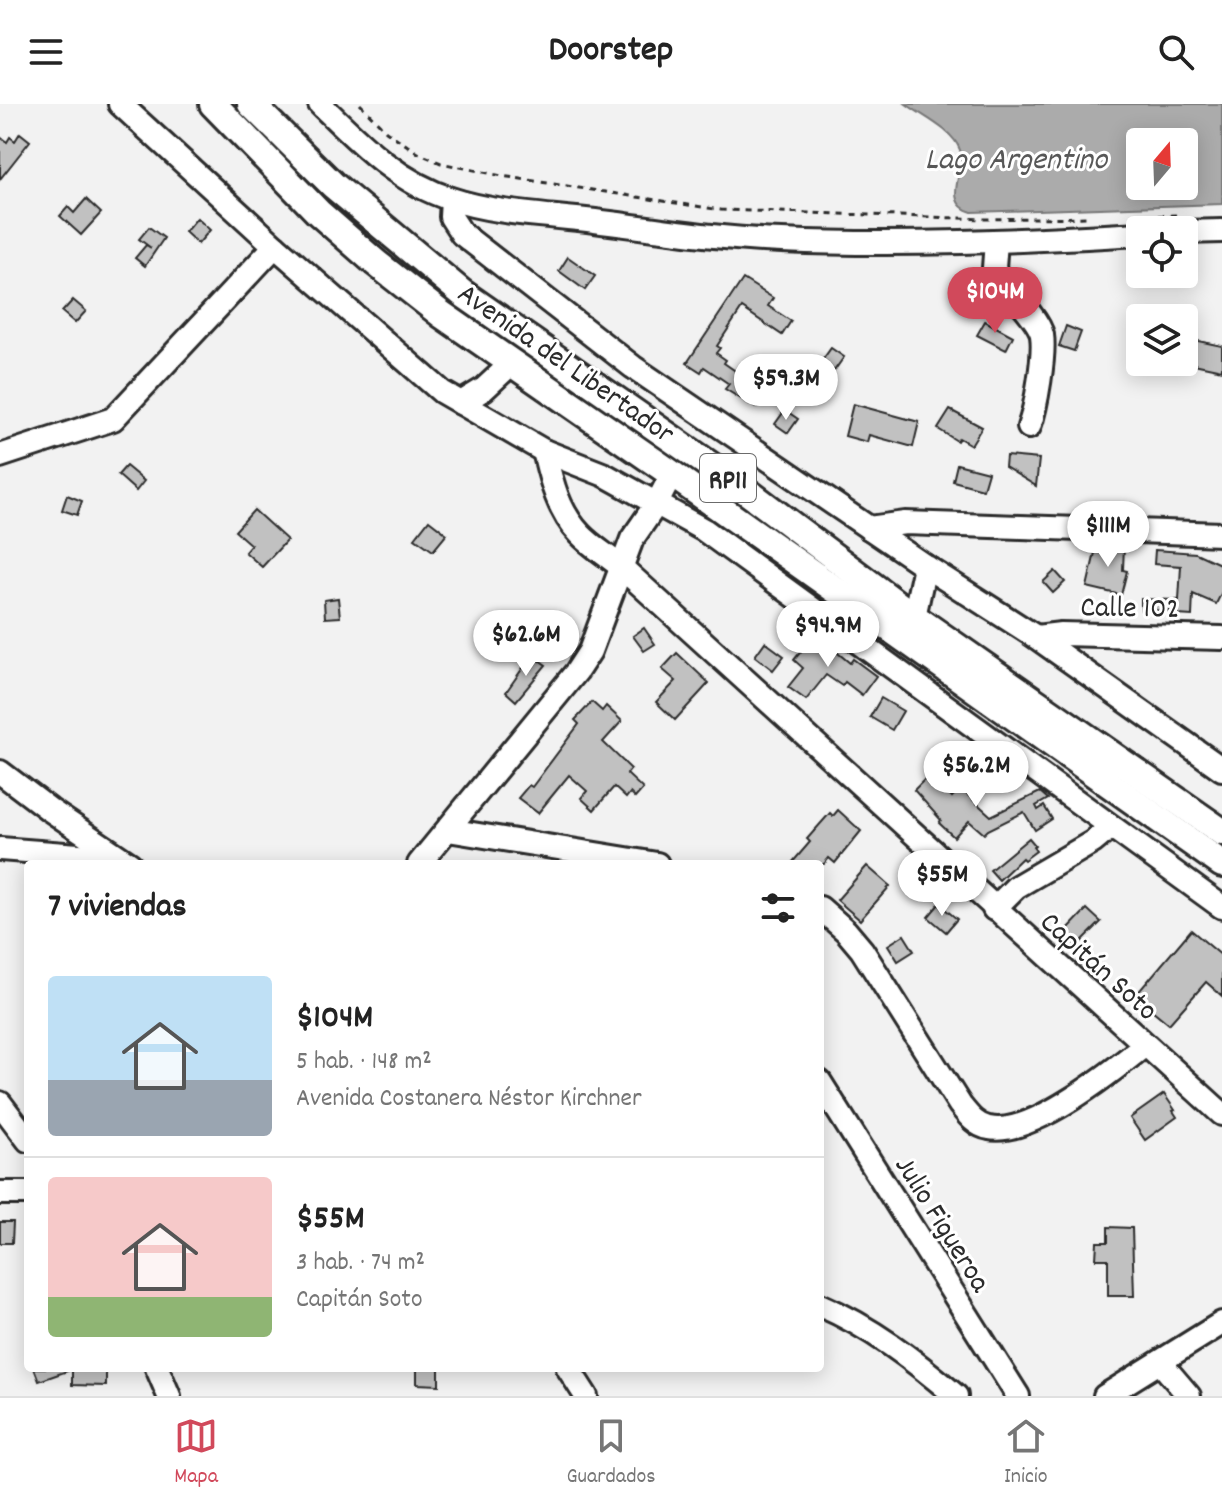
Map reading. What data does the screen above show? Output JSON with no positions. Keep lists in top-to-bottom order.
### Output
{
  "streets": {
    "main road": ["Avenida del Libertador", "RP11"],
    "street": ["Calle 102", "Capitán Soto", "Julio Figueroa"]
  },
  "crossings": [
    ["Avenida del Libertador", "Calle 102"]
  ],
  "water": ["Lago Argentino"],
  "north": "top",
  "page": {
    "header": "Doorstep",
    "price": [
      "$104M",
      "$59.3M",
      "$111M",
      "$94.9M",
      "$62.6M",
      "$56.2M",
      "$55M"
    ],
    "heading": "7 viviendas",
    "list": [
      {
        "name": "$104M",
        "note": "5 hab. · 148 m² · Avenida Costanera Néstor Kirchner"
      },
      {
        "name": "$55M",
        "note": "3 hab. · 74 m² · Capitán Soto"
      }
    ],
    "tabs": ["Mapa", "Guardados", "Inicio"]
  }
}
